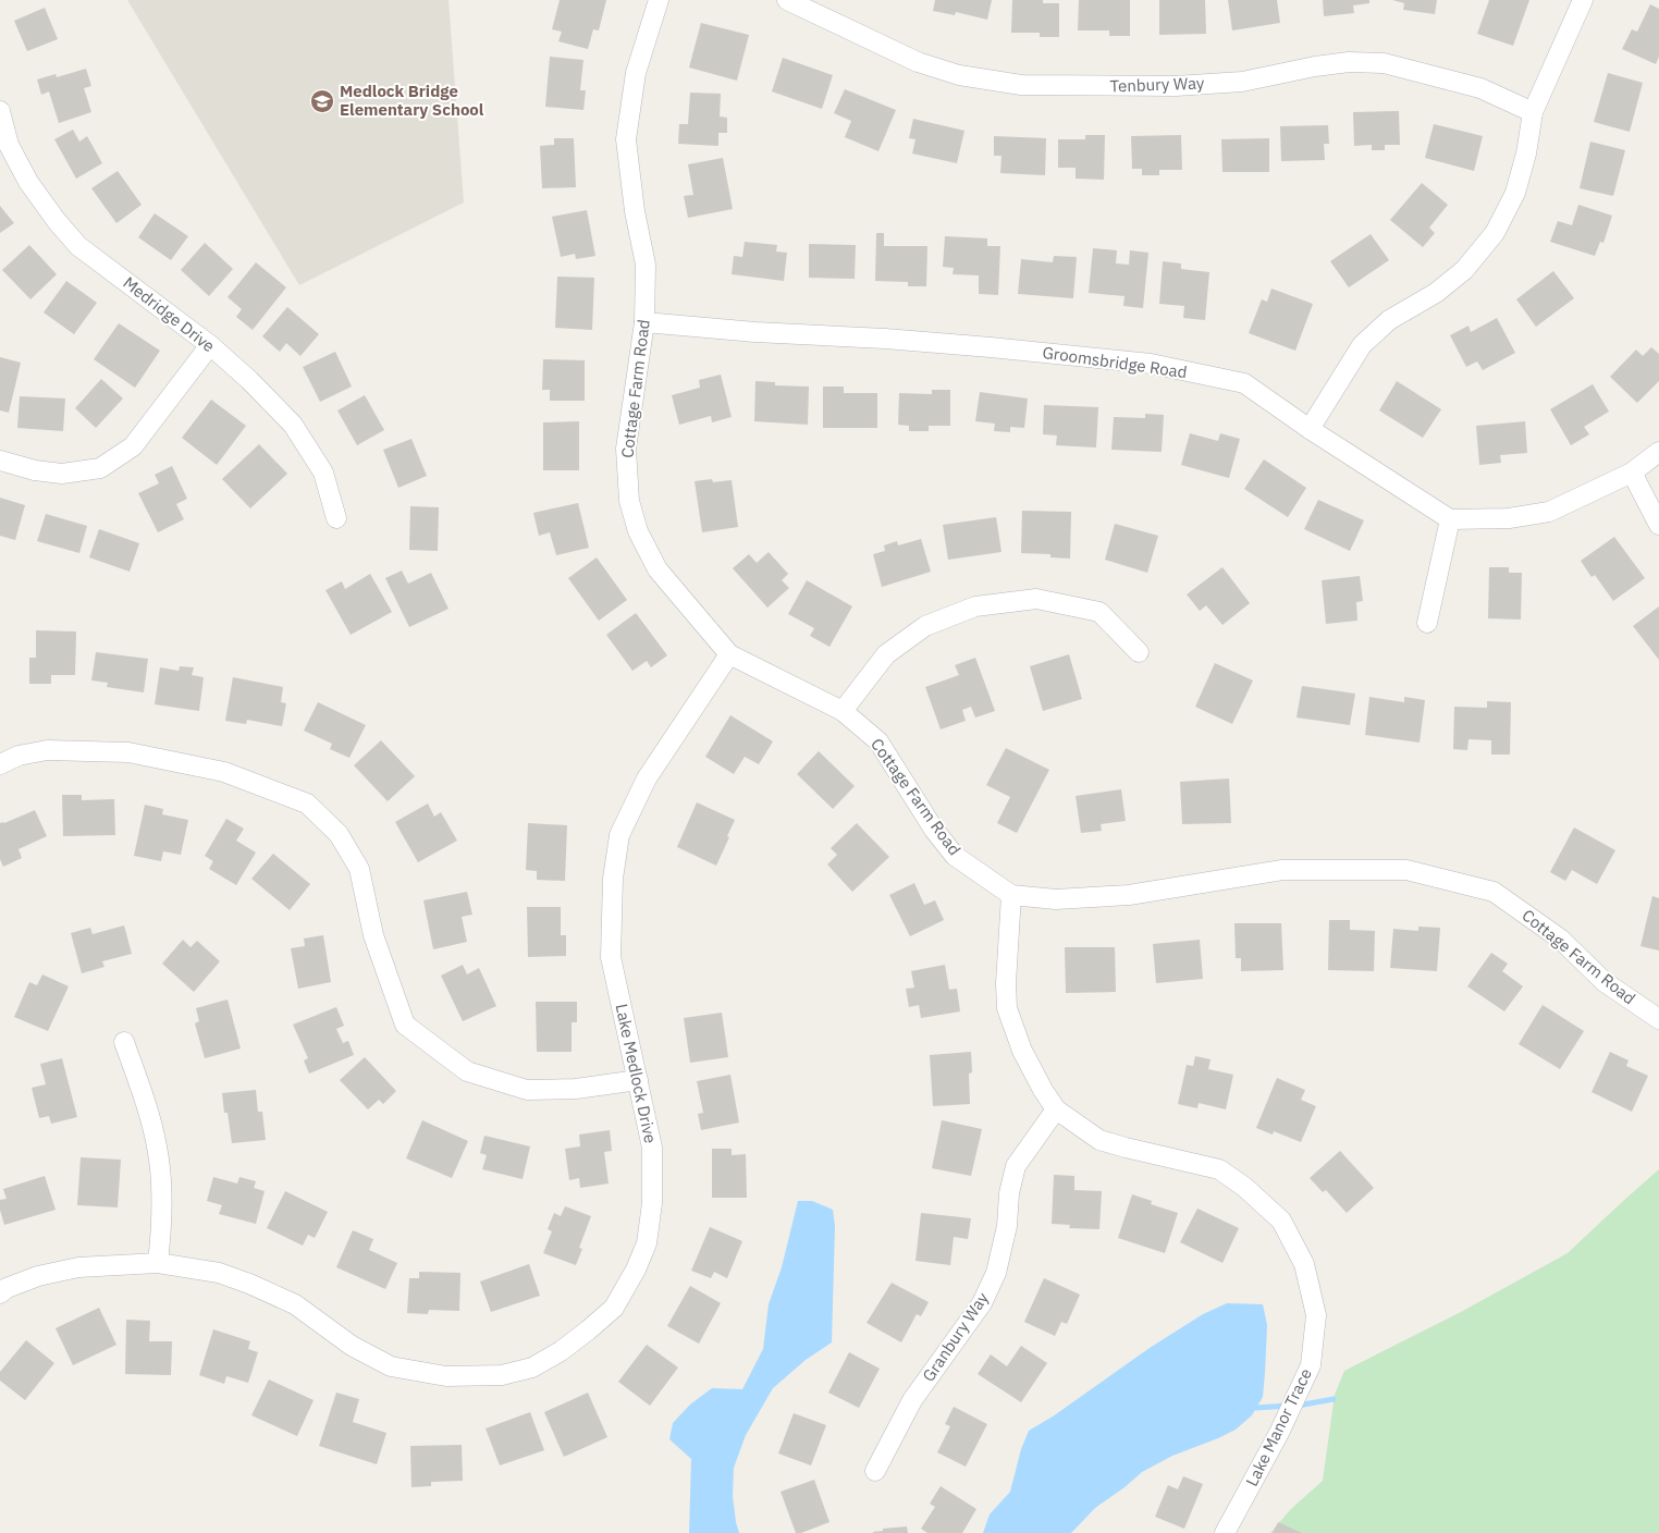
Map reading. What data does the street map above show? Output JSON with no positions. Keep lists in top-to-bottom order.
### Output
{
  "streets": {
    "street": [
      "Tenbury Way",
      "Medridge Drive",
      "Groomsbridge Road",
      "Cottage Farm Road",
      "Lake Medlock Drive",
      "Granbury Way",
      "Lake Manor Trace"
    ]
  },
  "crossings": [
    ["Groomsbridge Road", "Cottage Farm Road"],
    ["Cottage Farm Road", "Lake Medlock Drive"],
    ["Cottage Farm Road", "Lake Manor Trace"],
    ["Granbury Way", "Lake Manor Trace"]
  ],
  "places": {
    "school or university": ["Medlock Bridge Elementary School"]
  }
}
